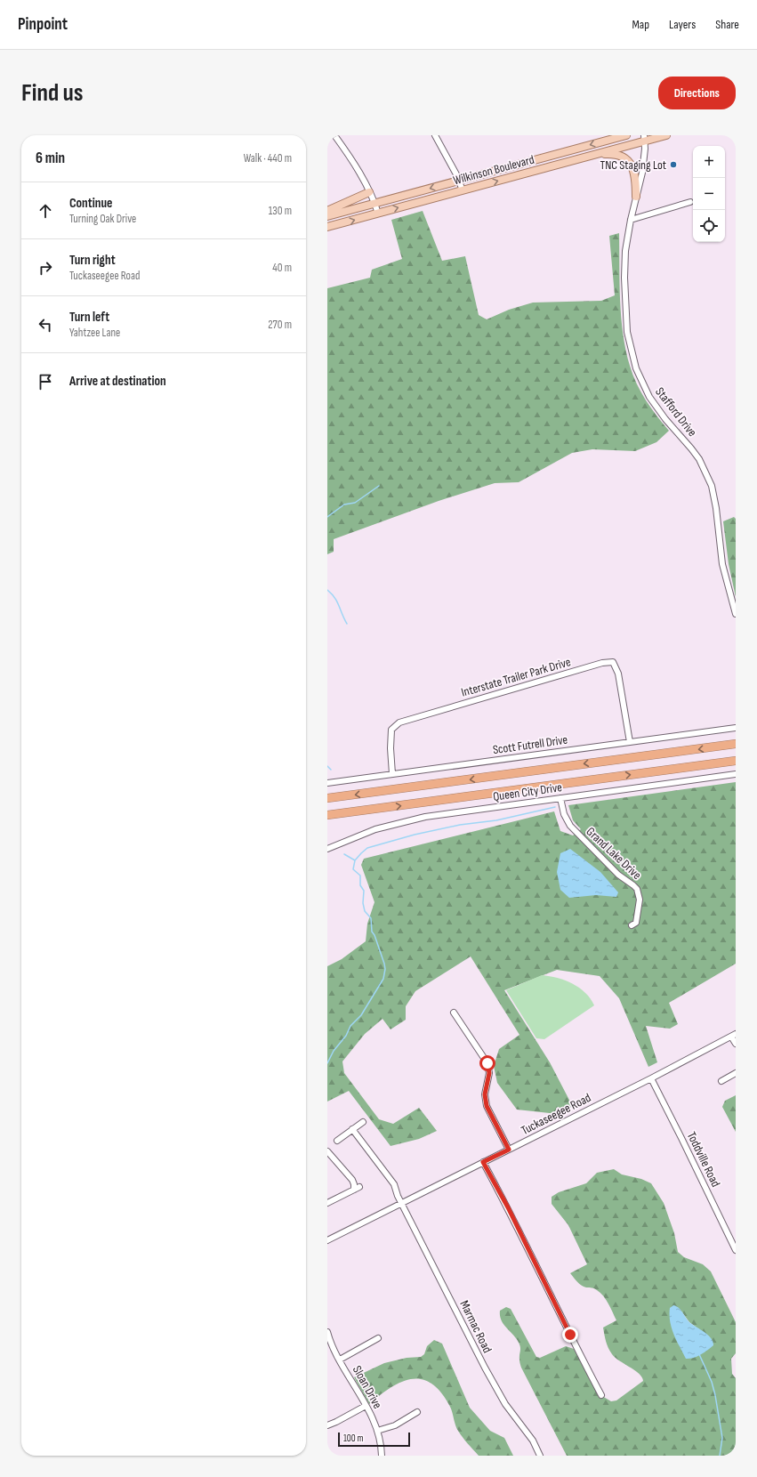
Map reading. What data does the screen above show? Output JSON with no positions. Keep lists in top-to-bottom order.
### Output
{
  "streets": {
    "main road": ["Wilkinson Boulevard"],
    "street": [
      "Stafford Drive",
      "Interstate Trailer Park Drive",
      "Scott Futrell Drive",
      "Queen City Drive",
      "Grand Lake Drive",
      "Tuckaseegee Road",
      "Toddville Road",
      "Marmac Road",
      "Sloan Drive"
    ]
  },
  "crossings": [
    ["Wilkinson Boulevard", "Stafford Drive"],
    ["Interstate Trailer Park Drive", "Scott Futrell Drive"],
    ["Queen City Drive", "Grand Lake Drive"],
    ["Tuckaseegee Road", "Toddville Road"],
    ["Tuckaseegee Road", "Marmac Road"]
  ],
  "places": ["TNC Staging Lot"],
  "scale_bar": "100 m",
  "page": {
    "header": "Pinpoint",
    "nav": ["Map", "Layers", "Share"],
    "buttons": "Directions",
    "title": "Find us",
    "heading": ["6 min", "Walk · 440 m"],
    "map_buttons": ["+", "−"],
    "list": [
      ["Continue", "Turning Oak Drive", "130 m"],
      ["Turn right", "Tuckaseegee Road", "40 m"],
      ["Turn left", "Yahtzee Lane", "270 m"],
      "Arrive at destination"
    ],
    "scale": "100 m"
  }
}
